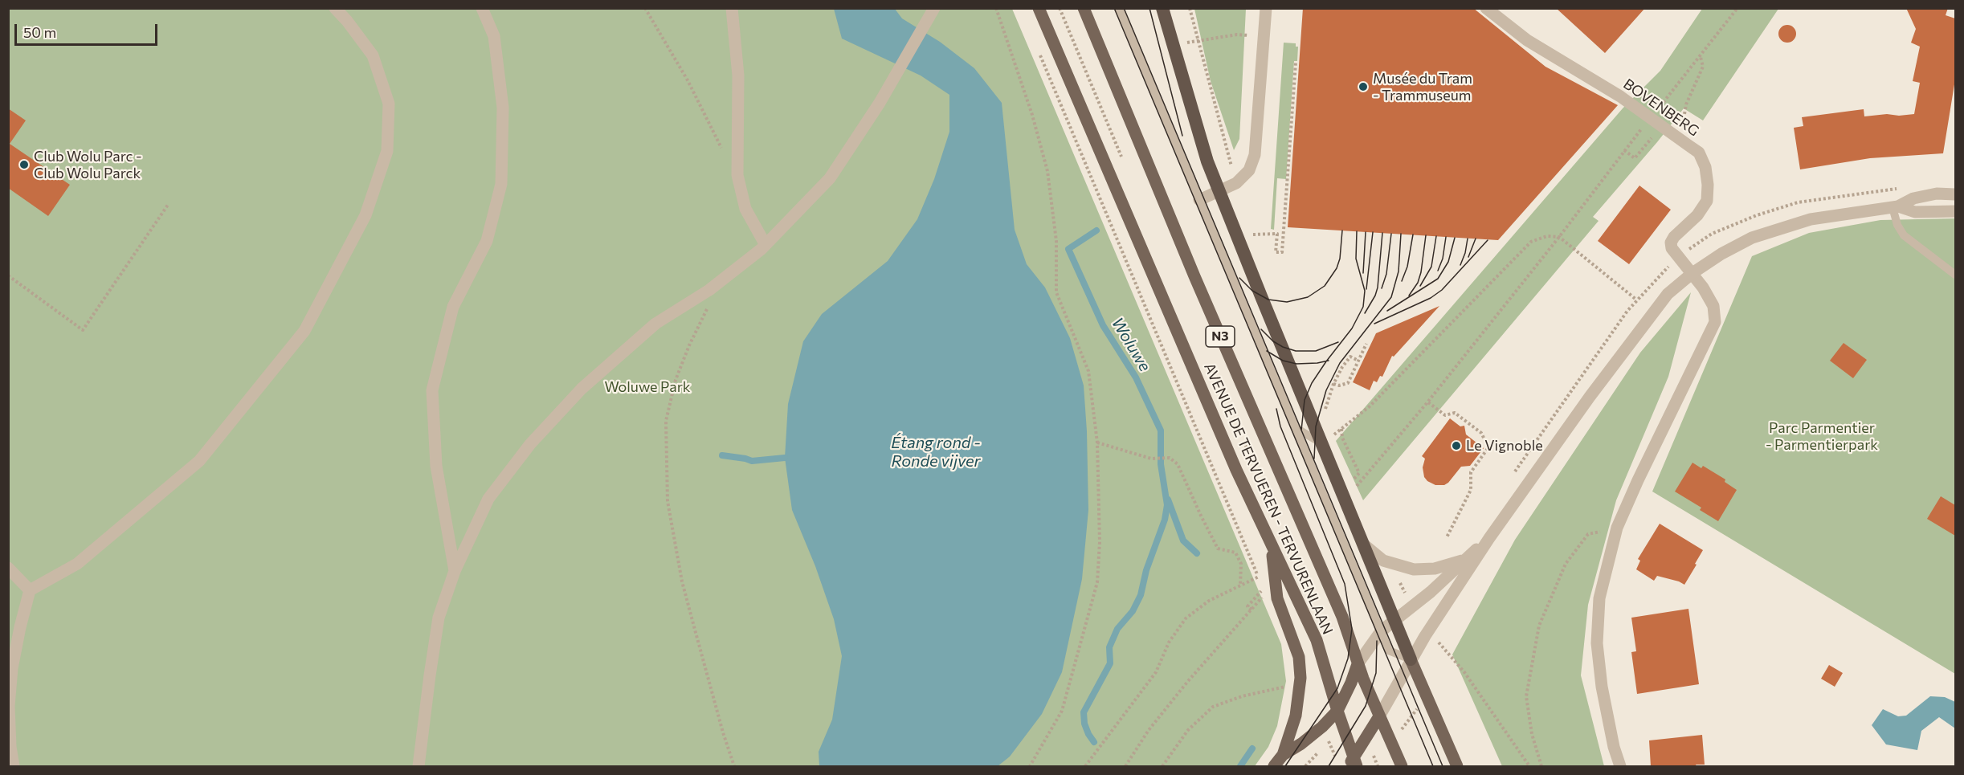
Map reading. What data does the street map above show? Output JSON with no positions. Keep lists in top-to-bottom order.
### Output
{
  "streets": {
    "main road": ["N3", "AVENUE DE TERVUEREN - TERVURENLAAN"],
    "street": ["BOVENBERG"]
  },
  "water": ["Woluwe", "Étang rond - Ronde vijver"],
  "parks": ["Woluwe Park", "Parc Parmentier - Parmentierpark"],
  "places": ["Musée du Tram - Trammuseum", "Club Wolu Parc - Club Wolu Parck", "Le Vignoble"],
  "scale_bar": "50 m"
}
